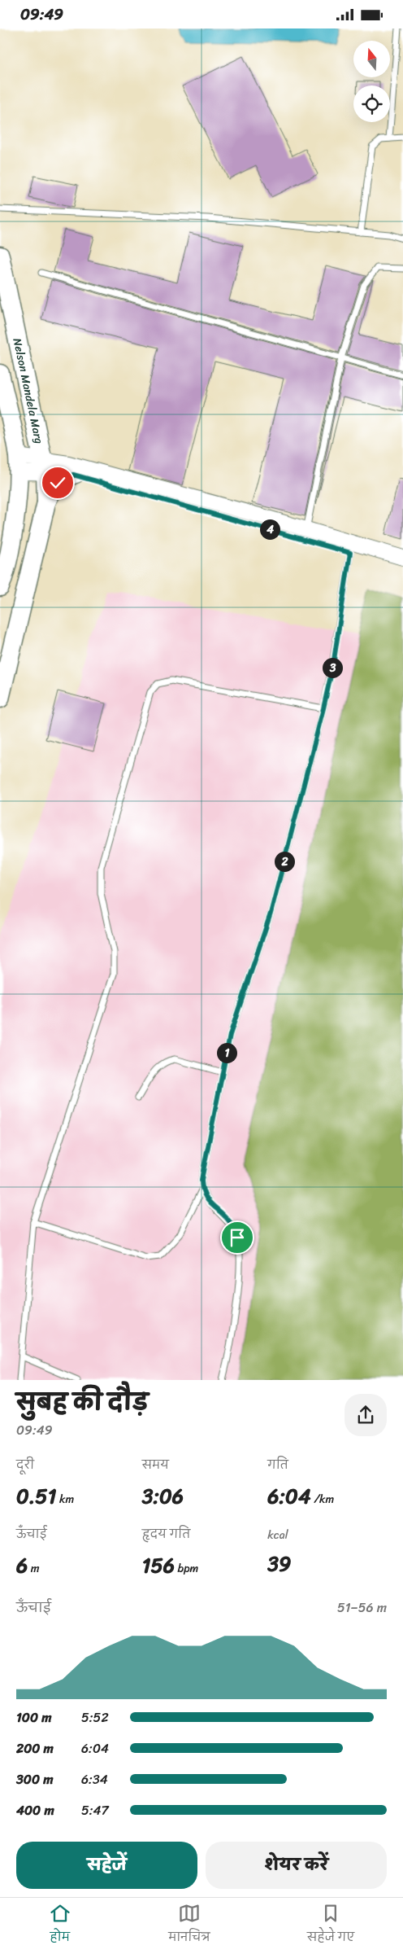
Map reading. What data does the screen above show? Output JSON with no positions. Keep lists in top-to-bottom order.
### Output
{
  "streets": {
    "main road": ["Nelson Mandela Marg"]
  },
  "north": "top",
  "page": {
    "status": "09:49",
    "pins": [
      "4",
      "3",
      "2",
      "1"
    ],
    "heading": ["सुबह की दौड़", "09:49"],
    "stats": [
      ["दूरी", "0.51 km"],
      ["समय", "3:06"],
      ["गति", "6:04 /km"],
      ["ऊँचाई", "6 m"],
      ["हृदय गति", "156 bpm"],
      ["kcal", "39"]
    ],
    "chart": ["ऊँचाई", "51–56 m"],
    "list": [
      {
        "name": "100 m",
        "note": "5:52"
      },
      {
        "name": "200 m",
        "note": "6:04"
      },
      {
        "name": "300 m",
        "note": "6:34"
      },
      {
        "name": "400 m",
        "note": "5:47"
      }
    ],
    "buttons": ["सहेजें", "शेयर करें"],
    "tabs": ["होम", "मानचित्र", "सहेजे गए"]
  }
}
